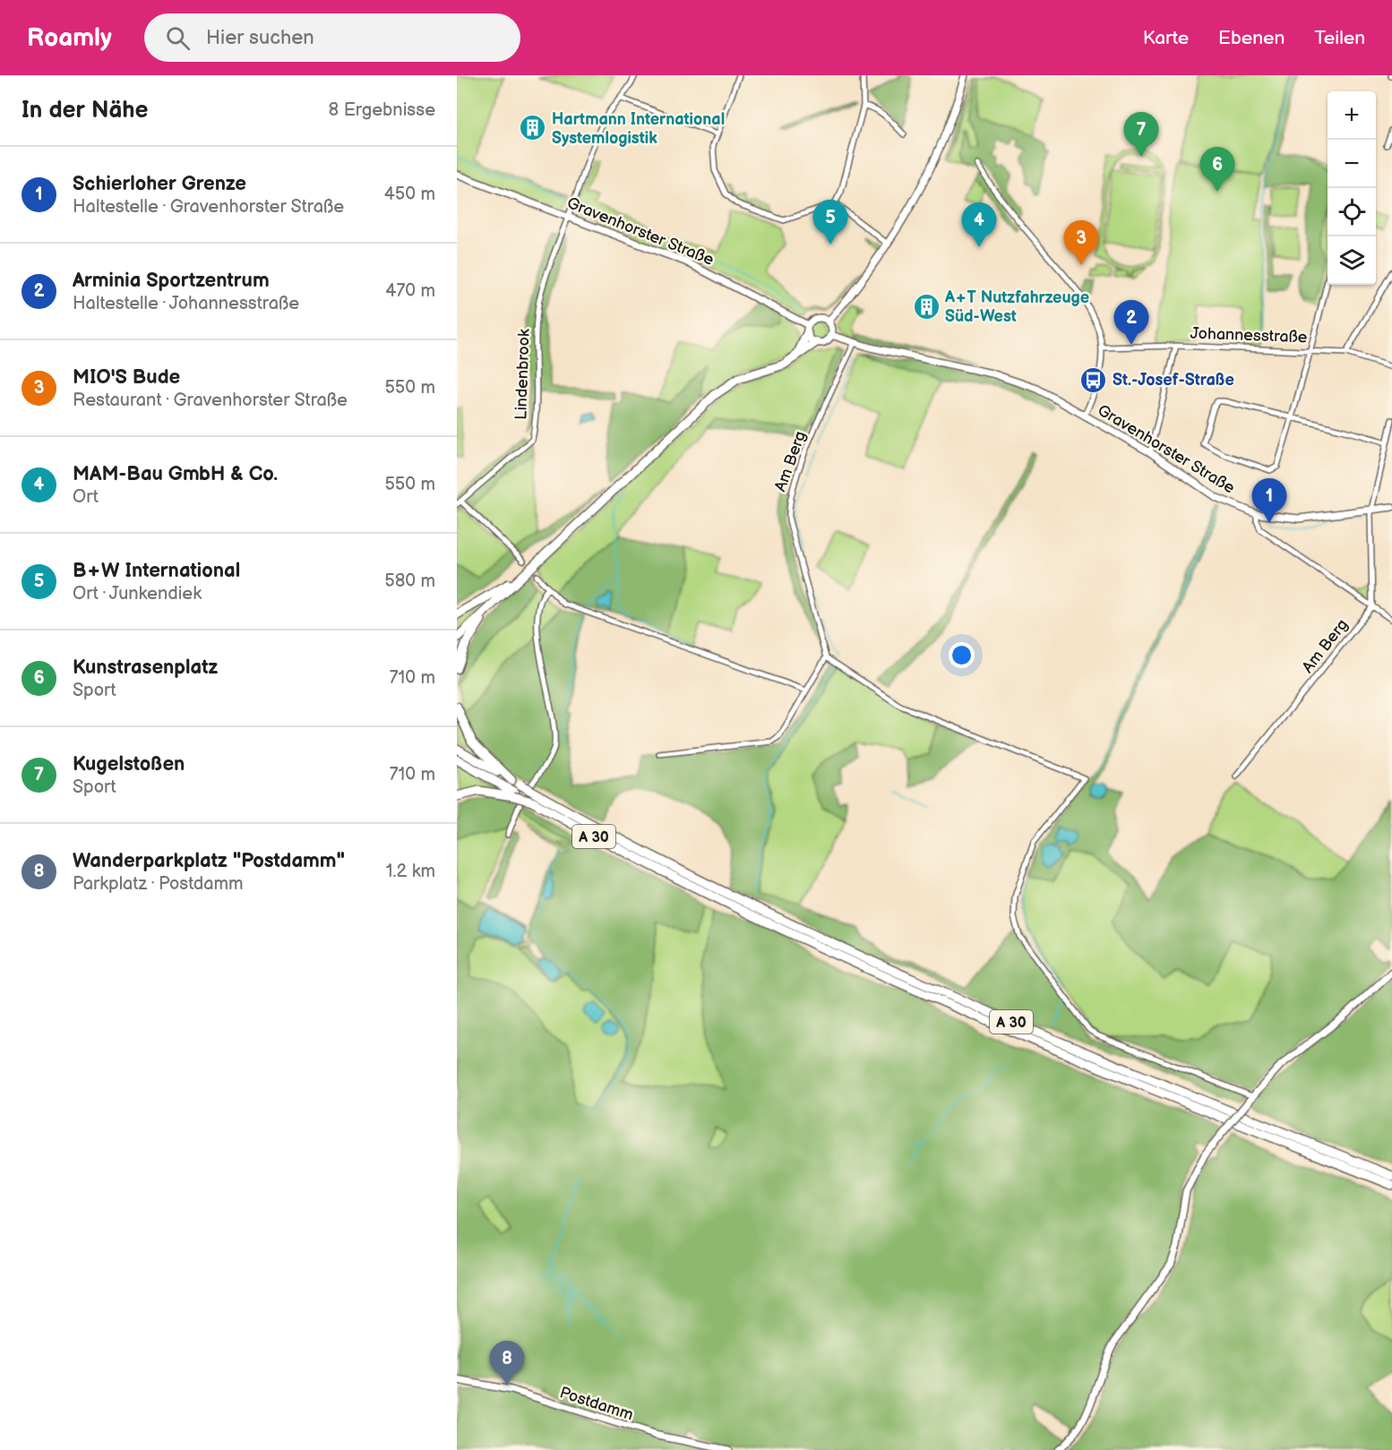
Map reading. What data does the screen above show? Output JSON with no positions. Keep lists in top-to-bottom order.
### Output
{
  "streets": {
    "highway": ["A 30"],
    "street": [
      "Gravenhorster Straße",
      "Johannesstraße",
      "Lindenbrook",
      "Am Berg",
      "Postdamm"
    ]
  },
  "crossings": [
    ["Gravenhorster Straße", "Johannesstraße"],
    ["Gravenhorster Straße", "Lindenbrook"],
    ["Gravenhorster Straße", "Am Berg"]
  ],
  "places": {
    "building": ["Hartmann International Systemlogistik", "A+T Nutzfahrzeuge Süd-West"],
    "bus stop": ["St.-Josef-Straße"]
  },
  "page": {
    "header": "Roamly",
    "search": "Hier suchen",
    "nav": ["Karte", "Ebenen", "Teilen"],
    "heading": ["In der Nähe", "8 Ergebnisse"],
    "map_buttons": ["+", "−"],
    "pins": [
      "7",
      "6",
      "5",
      "4",
      "3",
      "2",
      "1",
      "8"
    ],
    "list": [
      {
        "mark": "1",
        "name": "Schierloher Grenze",
        "note": "Haltestelle · Gravenhorster Straße",
        "value": "450 m"
      },
      {
        "mark": "2",
        "name": "Arminia Sportzentrum",
        "note": "Haltestelle · Johannesstraße",
        "value": "470 m"
      },
      {
        "mark": "3",
        "name": "MIO'S Bude",
        "note": "Restaurant · Gravenhorster Straße",
        "value": "550 m"
      },
      {
        "mark": "4",
        "name": "MAM-Bau GmbH & Co.",
        "note": "Ort",
        "value": "550 m"
      },
      {
        "mark": "5",
        "name": "B+W International",
        "note": "Ort · Junkendiek",
        "value": "580 m"
      },
      {
        "mark": "6",
        "name": "Kunstrasenplatz",
        "note": "Sport",
        "value": "710 m"
      },
      {
        "mark": "7",
        "name": "Kugelstoßen",
        "note": "Sport",
        "value": "710 m"
      },
      {
        "mark": "8",
        "name": "Wanderparkplatz \"Postdamm\"",
        "note": "Parkplatz · Postdamm",
        "value": "1.2 km"
      }
    ]
  }
}
